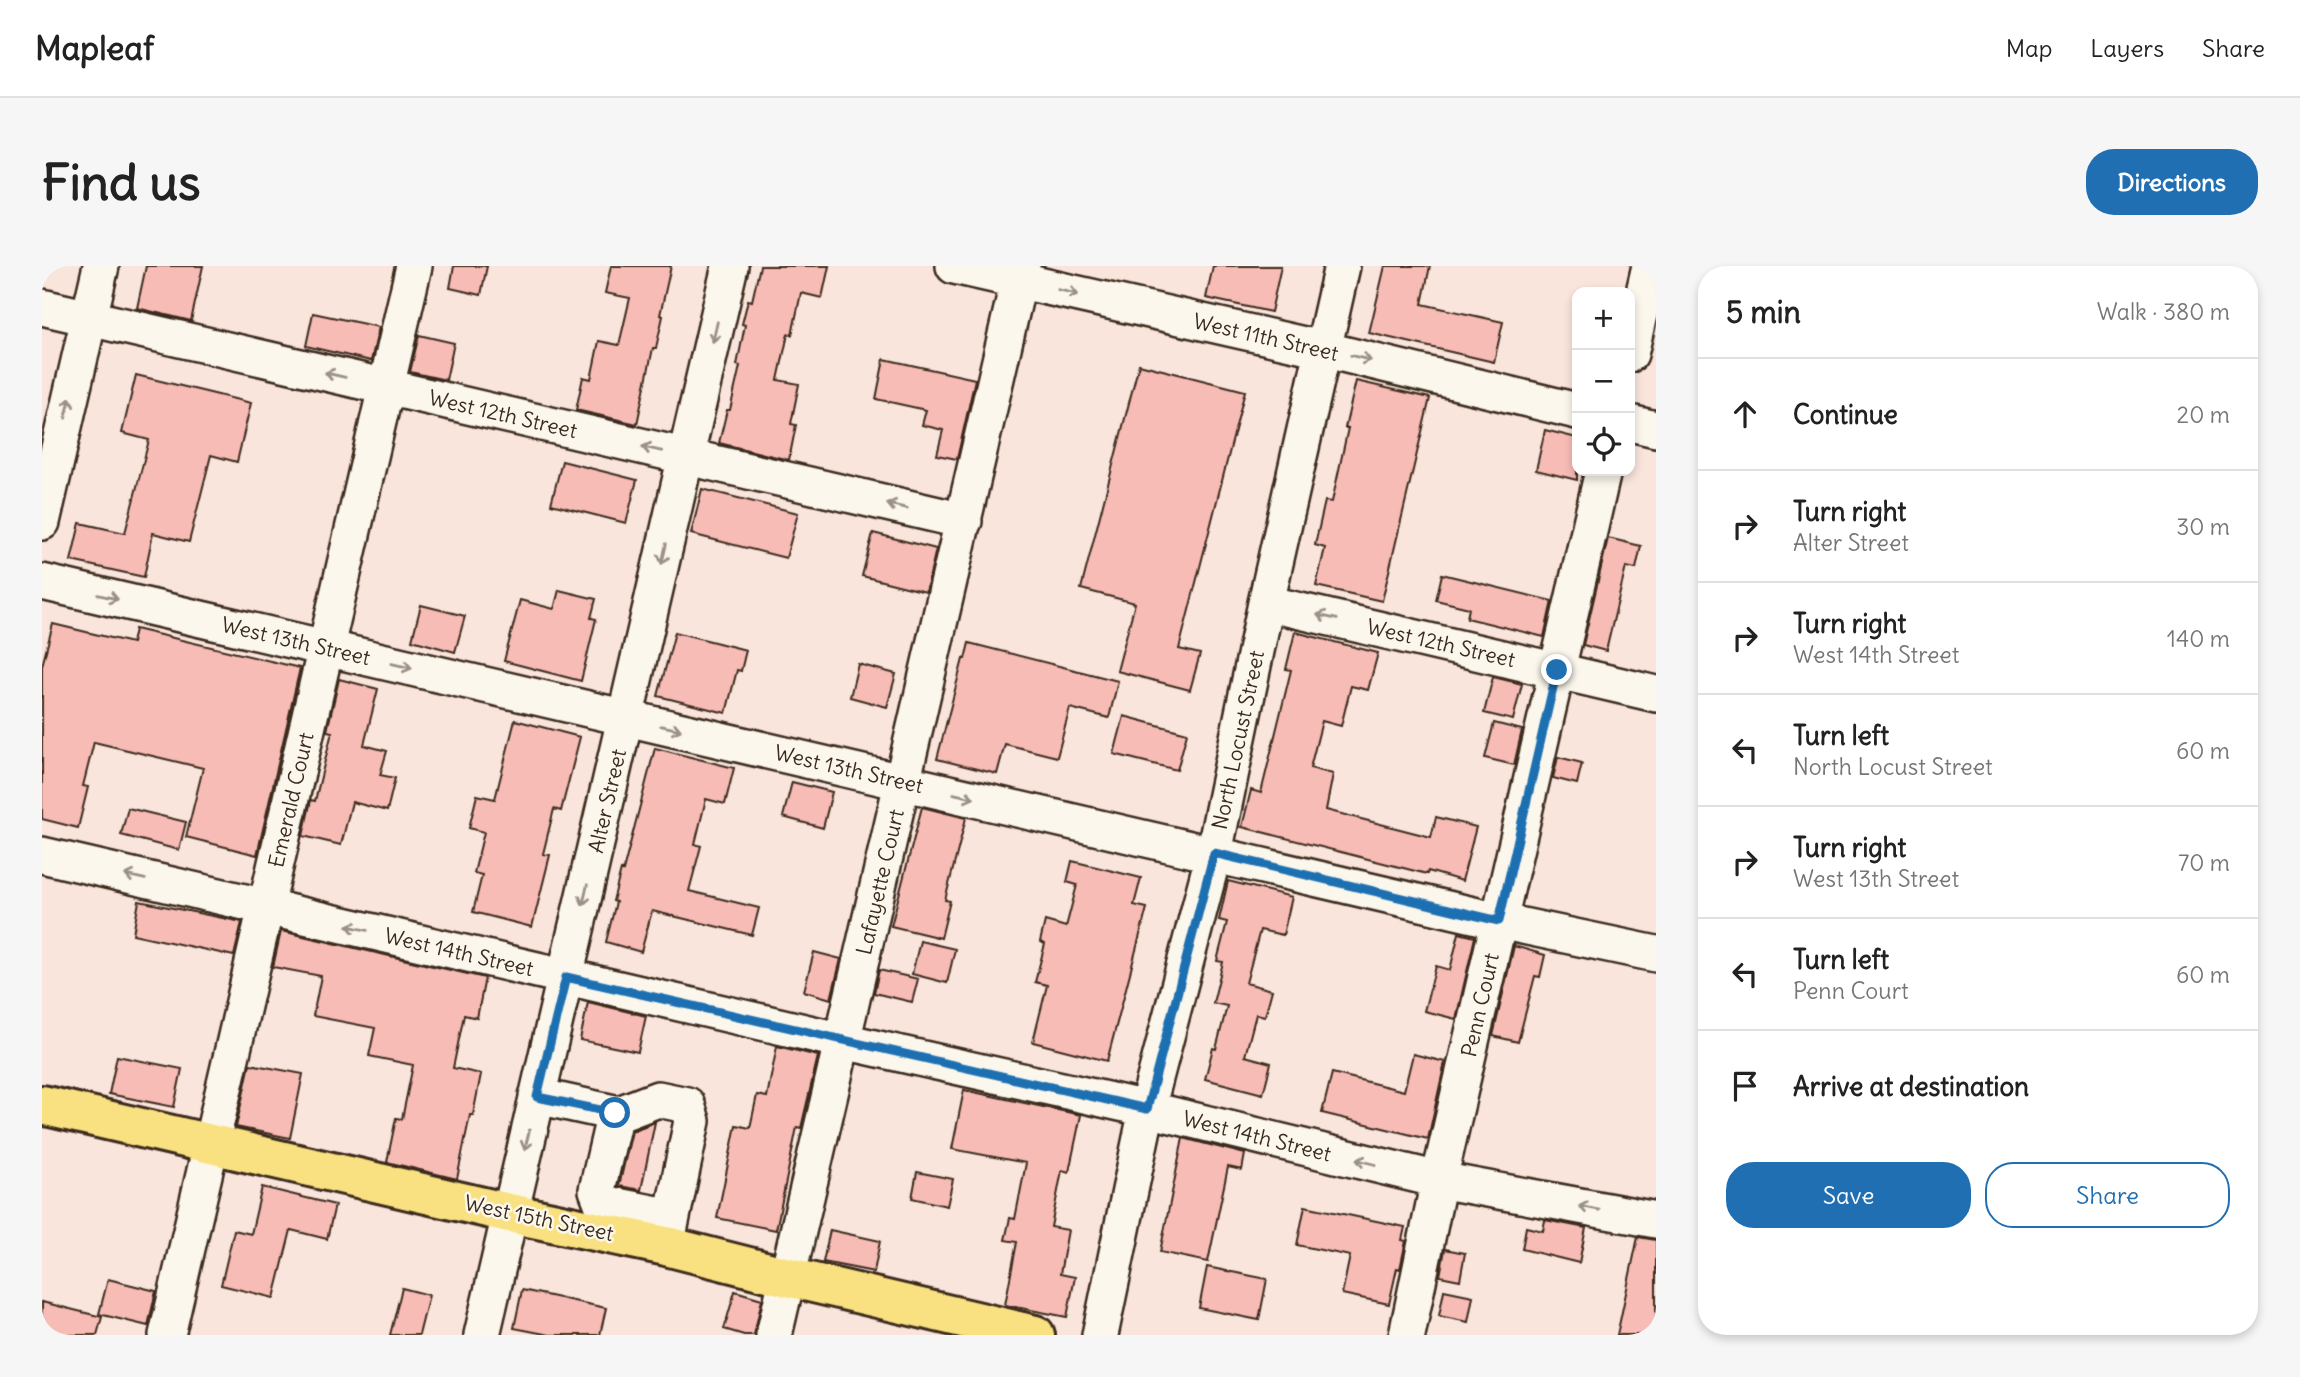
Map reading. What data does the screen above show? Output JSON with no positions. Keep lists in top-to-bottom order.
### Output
{
  "streets": {
    "main road": ["West 15th Street"],
    "street": [
      "West 11th Street",
      "West 12th Street",
      "West 13th Street",
      "North Locust Street",
      "Emerald Court",
      "Alter Street",
      "Lafayette Court",
      "West 14th Street",
      "Penn Court"
    ]
  },
  "crossings": [
    ["West 11th Street", "North Locust Street"],
    ["West 11th Street", "Lafayette Court"],
    ["West 12th Street", "North Locust Street"],
    ["West 12th Street", "Emerald Court"],
    ["West 12th Street", "Alter Street"],
    ["West 12th Street", "Lafayette Court"],
    ["West 12th Street", "Penn Court"],
    ["West 13th Street", "North Locust Street"],
    ["West 13th Street", "Emerald Court"],
    ["West 13th Street", "Alter Street"],
    ["West 13th Street", "Lafayette Court"],
    ["West 13th Street", "Penn Court"],
    ["North Locust Street", "West 14th Street"],
    ["Emerald Court", "West 14th Street"],
    ["Emerald Court", "West 15th Street"],
    ["Alter Street", "West 14th Street"],
    ["Alter Street", "West 15th Street"],
    ["Lafayette Court", "West 14th Street"],
    ["Lafayette Court", "West 15th Street"],
    ["West 14th Street", "Penn Court"]
  ],
  "one_way": [
    "West 11th Street",
    "West 12th Street",
    "West 13th Street",
    "Alter Street",
    "West 14th Street"
  ],
  "page": {
    "header": "Mapleaf",
    "nav": ["Map", "Layers", "Share"],
    "buttons": [
      "Directions",
      ["Save", "Share"]
    ],
    "title": "Find us",
    "heading": ["5 min", "Walk · 380 m"],
    "map_buttons": ["+", "−"],
    "list": [
      ["Continue", "20 m"],
      ["Turn right", "Alter Street", "30 m"],
      ["Turn right", "West 14th Street", "140 m"],
      ["Turn left", "North Locust Street", "60 m"],
      ["Turn right", "West 13th Street", "70 m"],
      ["Turn left", "Penn Court", "60 m"],
      "Arrive at destination"
    ]
  }
}
